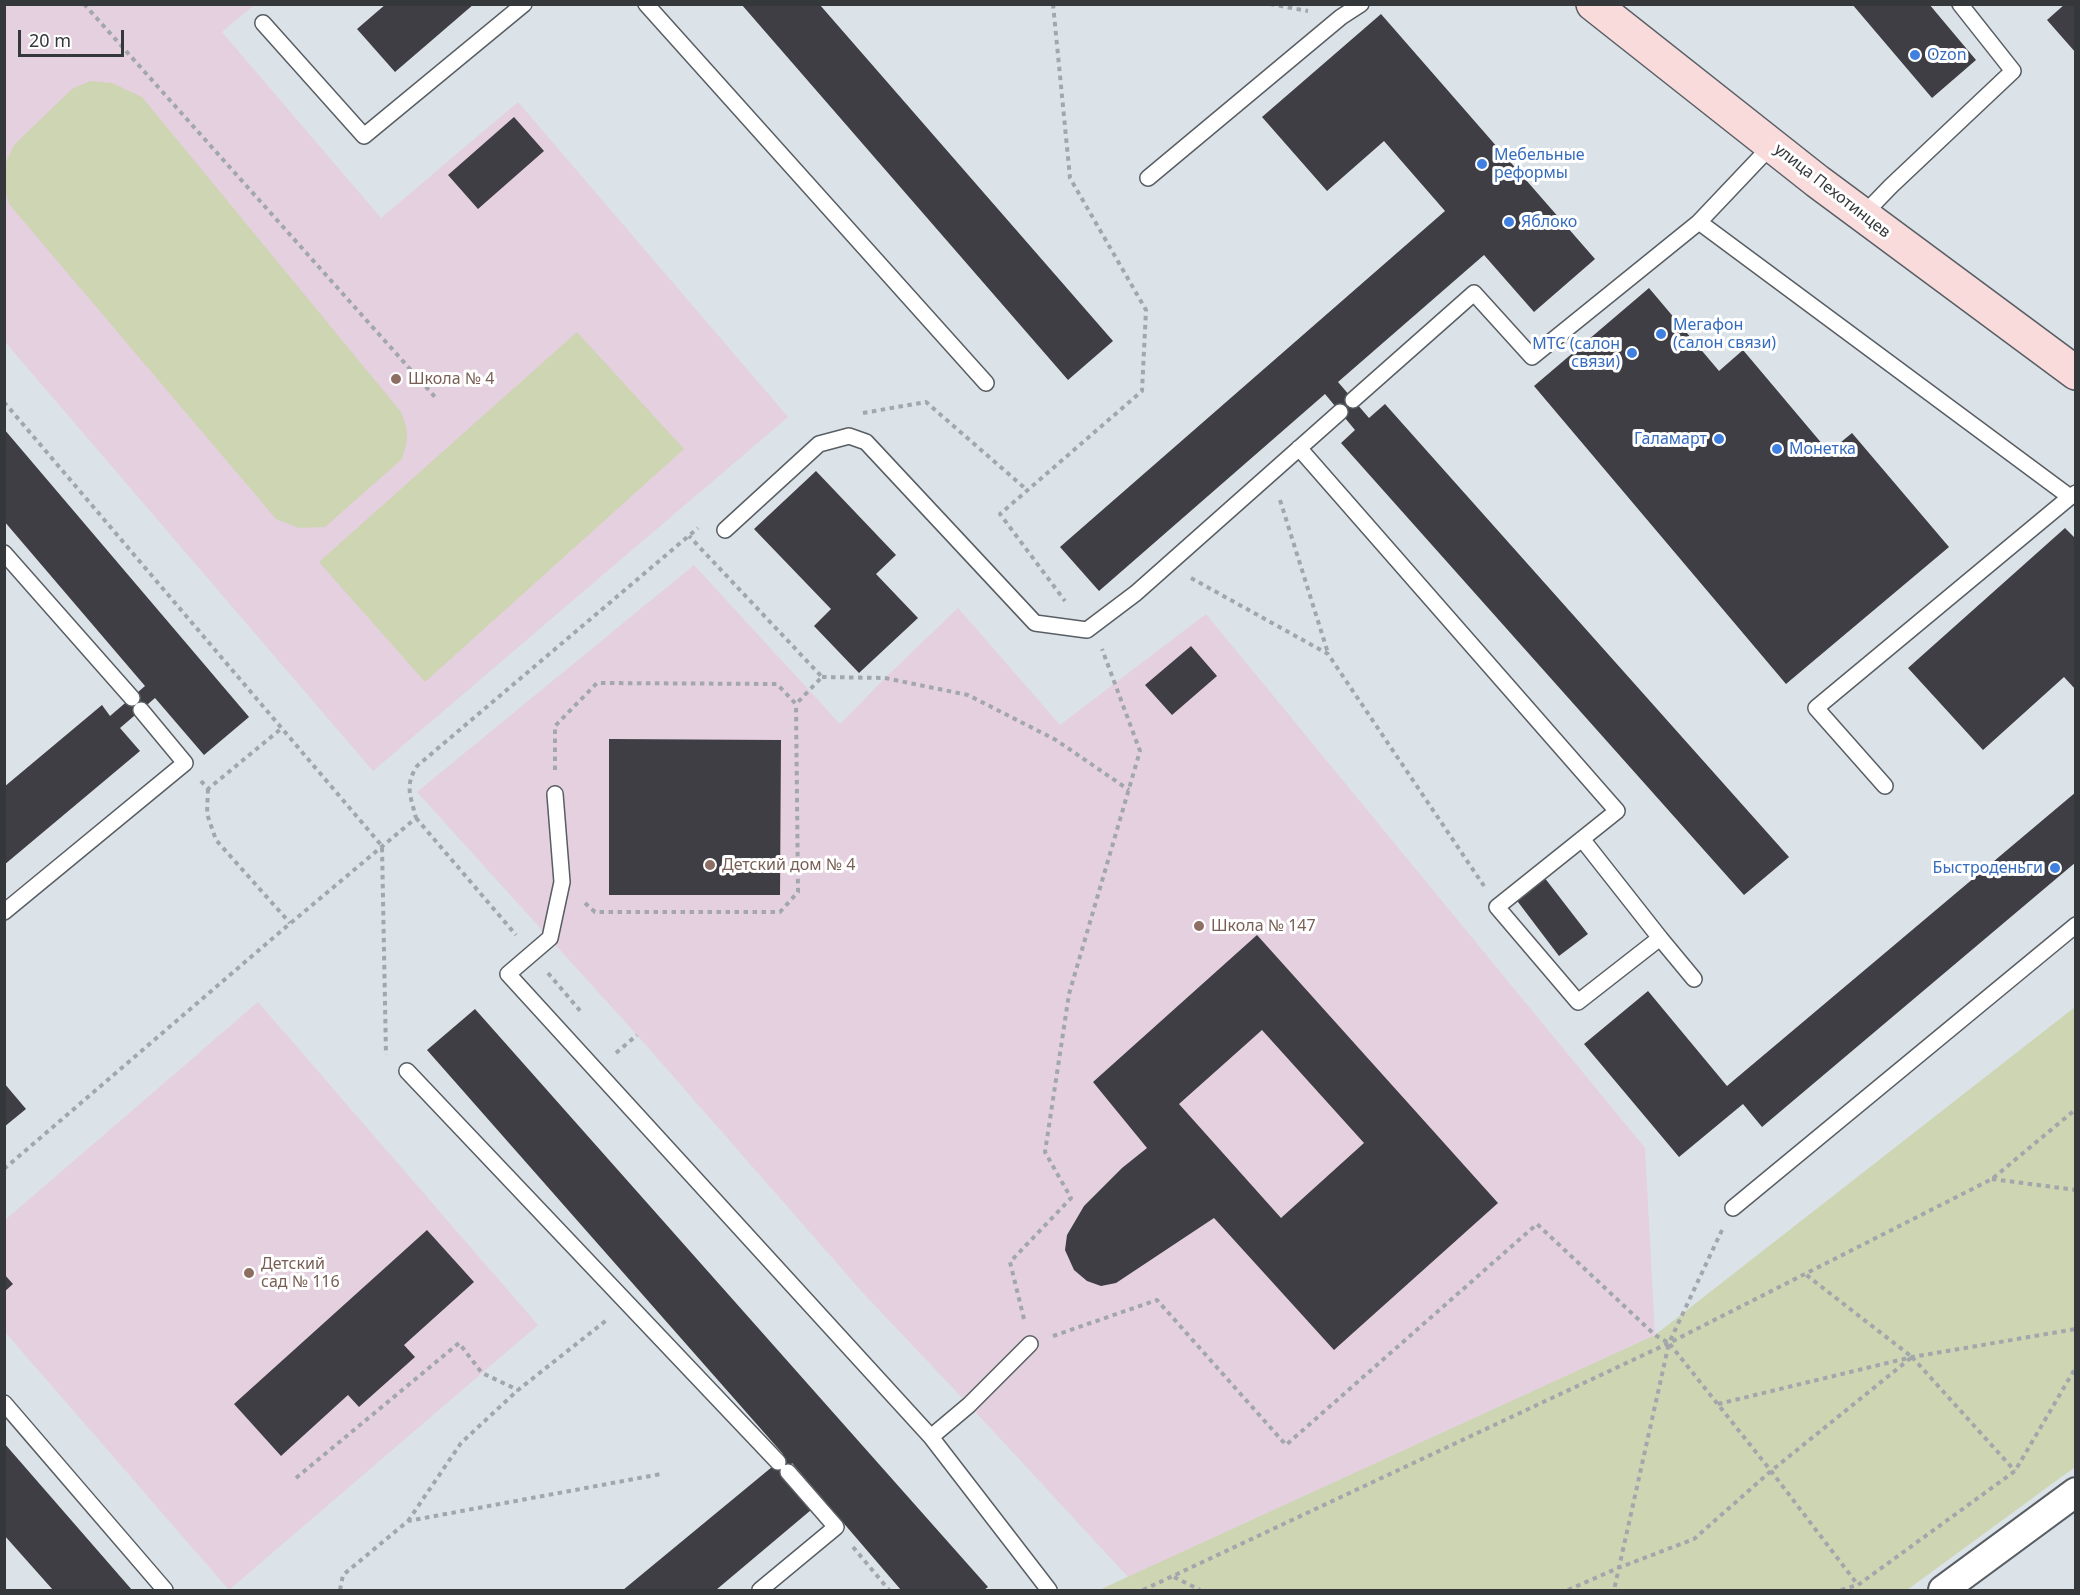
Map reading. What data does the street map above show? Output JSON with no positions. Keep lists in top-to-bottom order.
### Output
{
  "streets": {
    "main road": ["улица Пехотинцев"]
  },
  "places": [
    "Ozon",
    "Мебельные реформы",
    "Яблоко",
    "Мегафон (салон связи)",
    "МТС (салон связи)",
    "Школа № 4",
    "Галамарт",
    "Монетка",
    "Детский дом № 4",
    "Быстроденьги",
    "Школа № 147",
    "Детский сад № 116"
  ],
  "scale_bar": "20 m"
}
